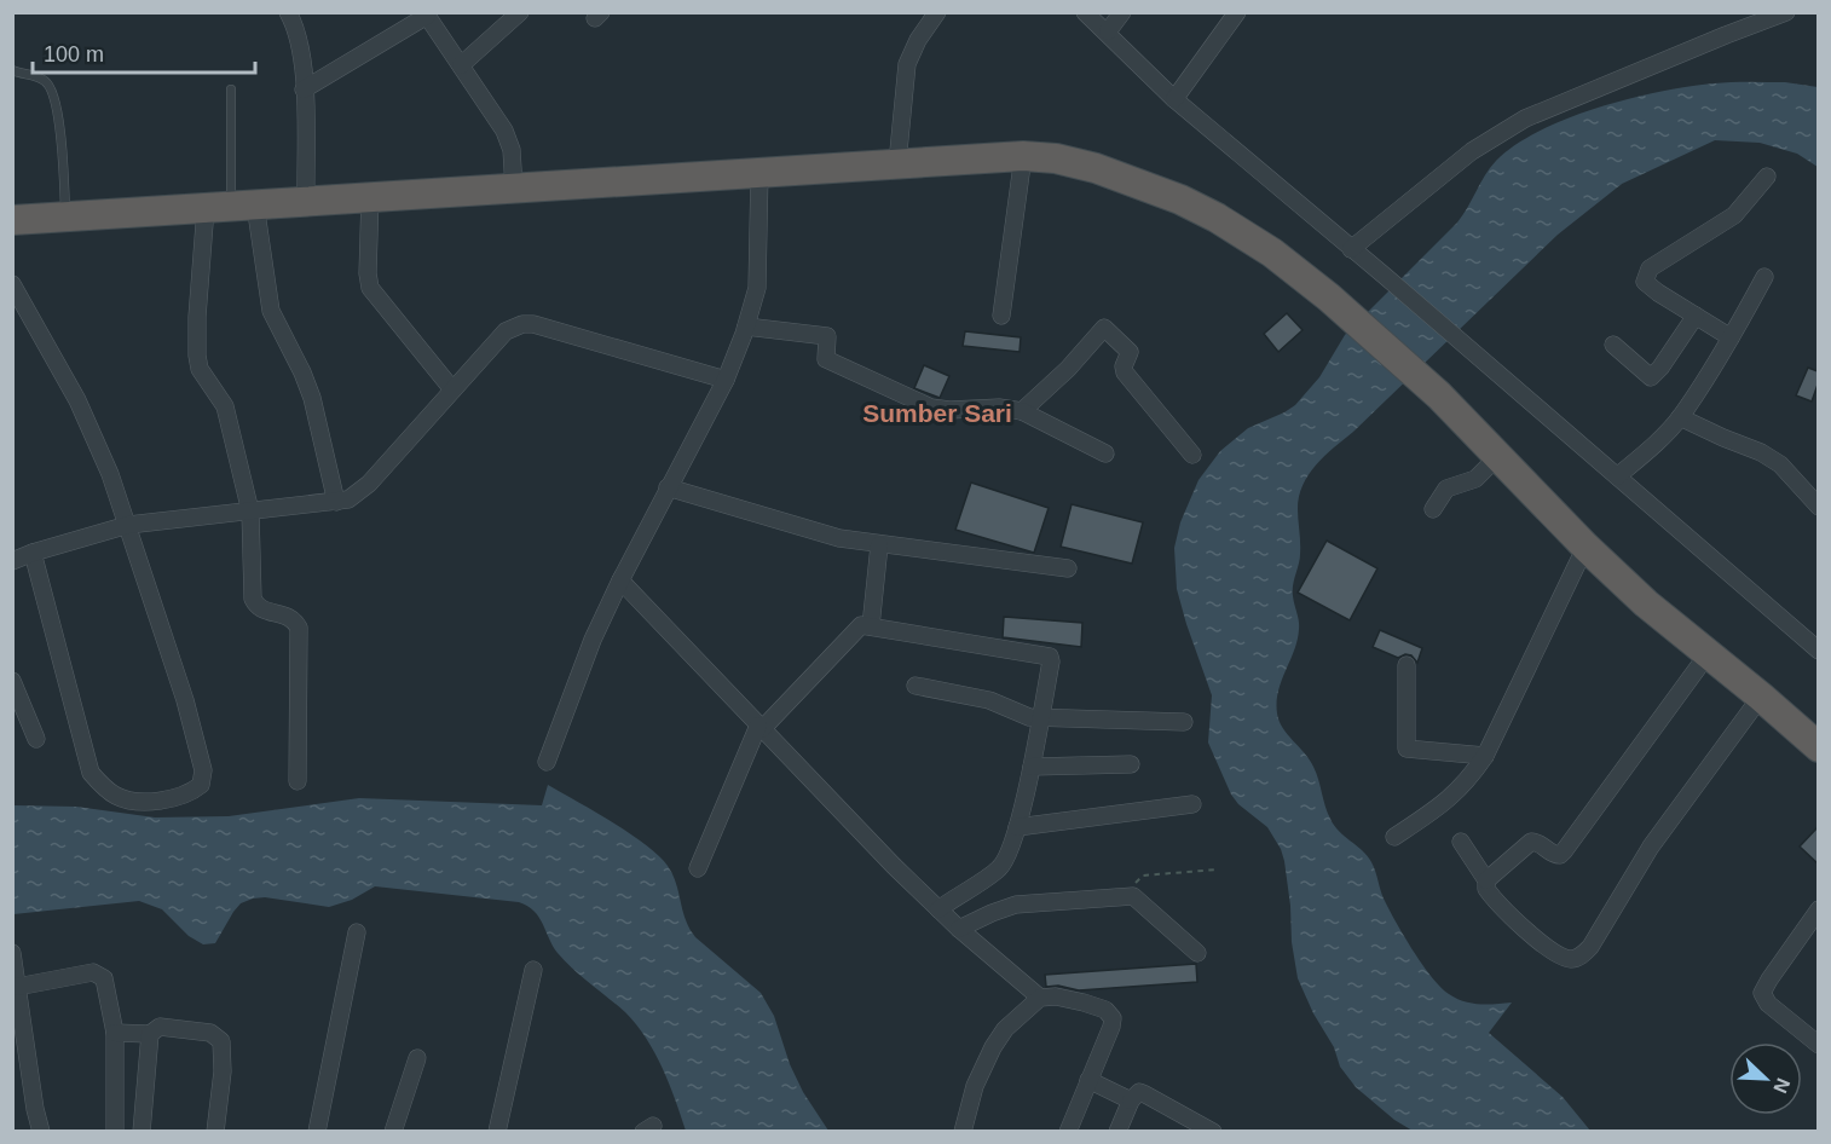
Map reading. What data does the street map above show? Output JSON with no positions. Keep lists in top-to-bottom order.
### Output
{
  "districts": ["Sumber Sari"],
  "scale_bar": "100 m",
  "north": "bottom right"
}
